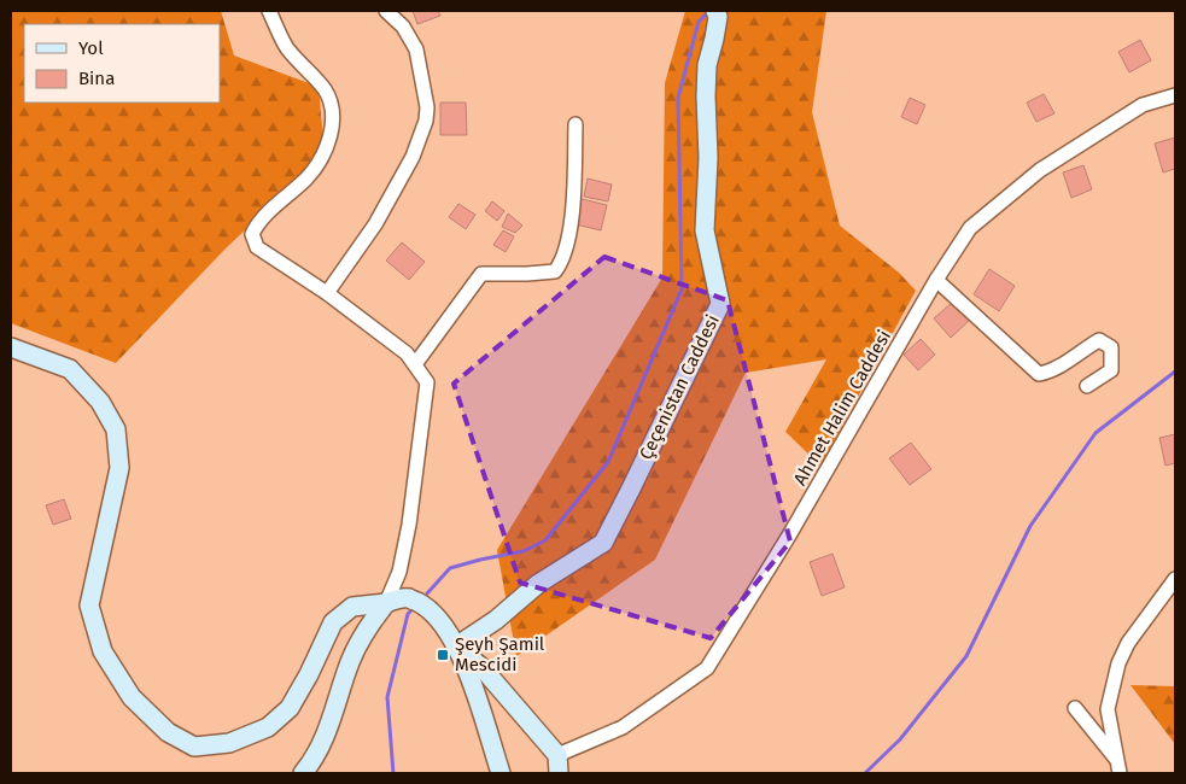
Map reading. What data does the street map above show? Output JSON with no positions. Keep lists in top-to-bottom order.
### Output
{
  "streets": {
    "street": ["Çeçenistan Caddesi", "Ahmet Halim Caddesi"]
  },
  "places": {
    "transit": ["Şeyh Şamil Mescidi"]
  },
  "legend": ["Yol", "Bina"]
}
